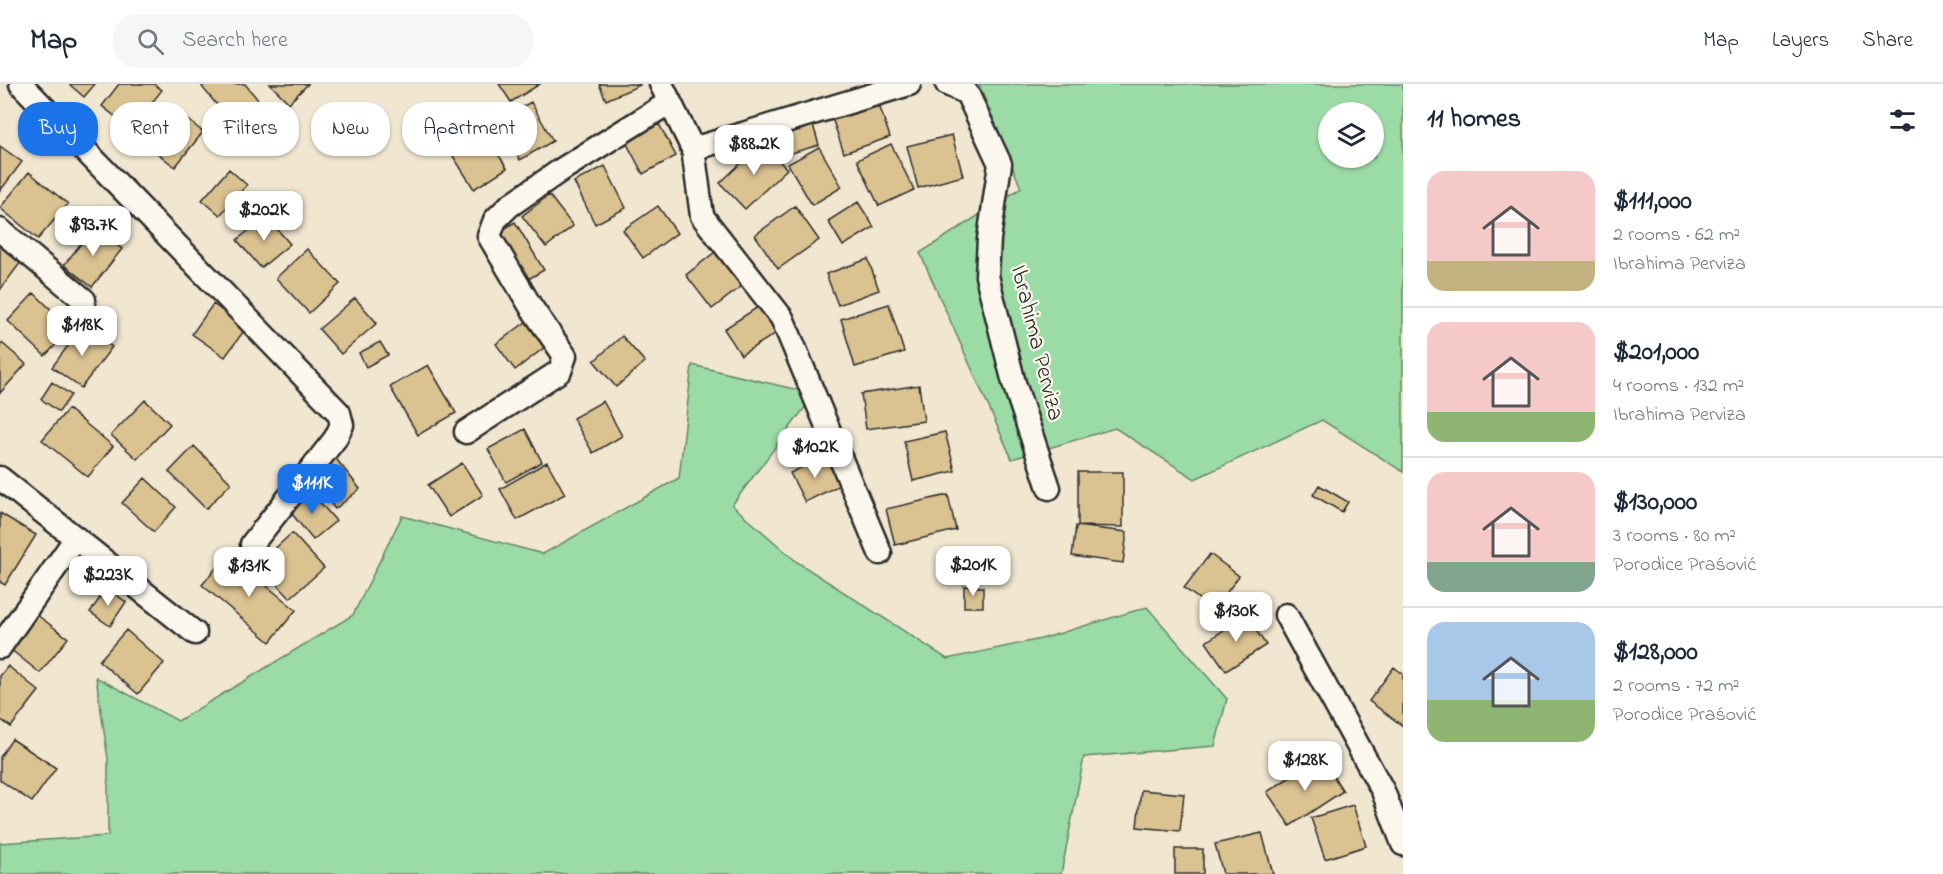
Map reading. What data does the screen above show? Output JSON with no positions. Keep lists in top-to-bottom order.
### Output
{
  "streets": {
    "street": ["Ibrahima Perviza"]
  },
  "page": {
    "header": "Map",
    "search": "Search here",
    "nav": ["Map", "Layers", "Share"],
    "heading": "11 homes",
    "chip": [
      "Buy",
      "Rent",
      "Filters",
      "New",
      "Apartment"
    ],
    "price": [
      "$88.2K",
      "$202K",
      "$93.7K",
      "$118K",
      "$102K",
      "$111K",
      "$201K",
      "$131K",
      "$223K",
      "$130K",
      "$128K"
    ],
    "list": [
      {
        "name": "$111,000",
        "note": "2 rooms · 62 m² · Ibrahima Perviza"
      },
      {
        "name": "$201,000",
        "note": "4 rooms · 132 m² · Ibrahima Perviza"
      },
      {
        "name": "$130,000",
        "note": "3 rooms · 80 m² · Porodice Praśović"
      },
      {
        "name": "$128,000",
        "note": "2 rooms · 72 m² · Porodice Praśović"
      }
    ]
  }
}
